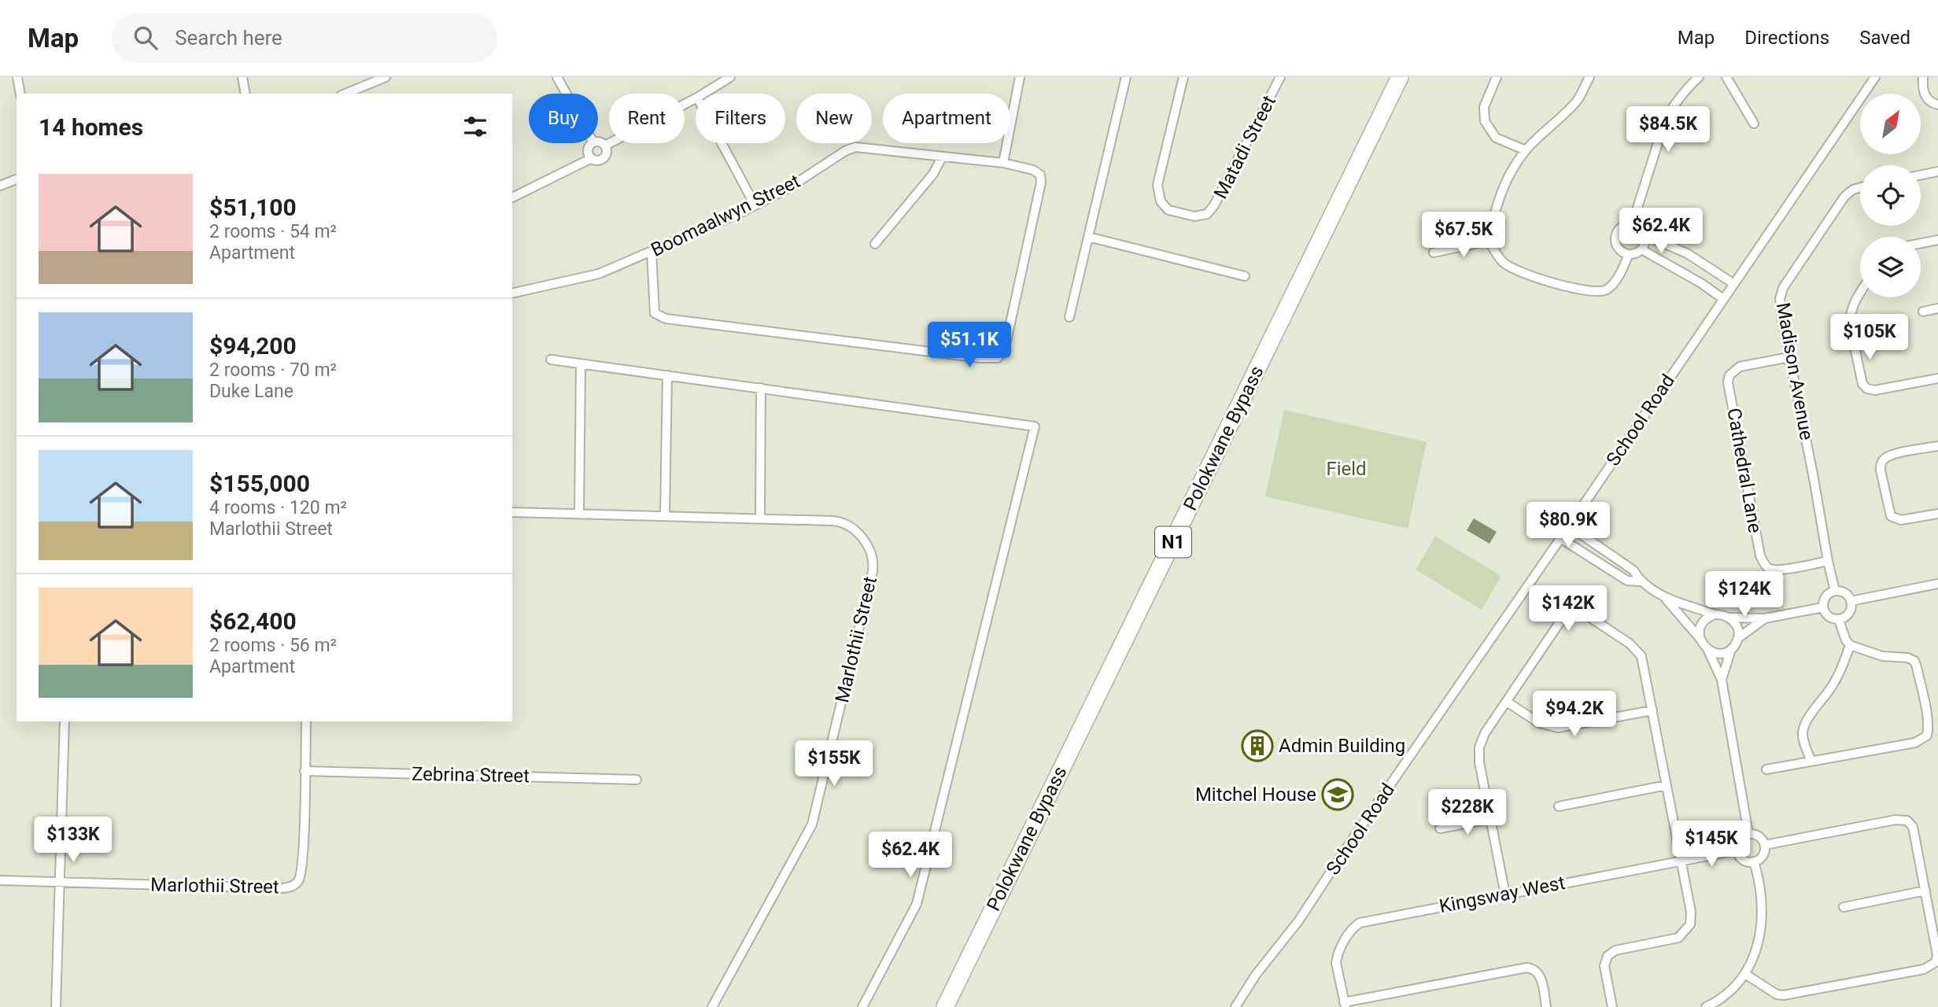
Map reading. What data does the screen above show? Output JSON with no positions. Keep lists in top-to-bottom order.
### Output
{
  "streets": {
    "highway": ["Polokwane Bypass", "N1"],
    "street": [
      "Matadi Street",
      "Boomaalwyn Street",
      "Madison Avenue",
      "School Road",
      "Cathedral Lane",
      "Marlothii Street",
      "Zebrina Street",
      "Kingsway West"
    ]
  },
  "crossings": [
    ["Madison Avenue", "Cathedral Lane"],
    ["Marlothii Street", "Zebrina Street"]
  ],
  "parks": ["Field"],
  "places": {
    "building": ["Admin Building"],
    "school or university": ["Mitchel House"]
  },
  "north": "top right",
  "page": {
    "header": "Map",
    "search": "Search here",
    "nav": ["Map", "Directions", "Saved"],
    "chip": [
      "Buy",
      "Rent",
      "Filters",
      "New",
      "Apartment"
    ],
    "heading": "14 homes",
    "price": [
      "$84.5K",
      "$62.4K",
      "$67.5K",
      "$105K",
      "$51.1K",
      "$80.9K",
      "$124K",
      "$142K",
      "$94.2K",
      "$155K",
      "$228K",
      "$133K",
      "$145K",
      "$62.4K"
    ],
    "list": [
      {
        "name": "$51,100",
        "note": "2 rooms · 54 m² · Apartment"
      },
      {
        "name": "$94,200",
        "note": "2 rooms · 70 m² · Duke Lane"
      },
      {
        "name": "$155,000",
        "note": "4 rooms · 120 m² · Marlothii Street"
      },
      {
        "name": "$62,400",
        "note": "2 rooms · 56 m² · Apartment"
      }
    ]
  }
}
